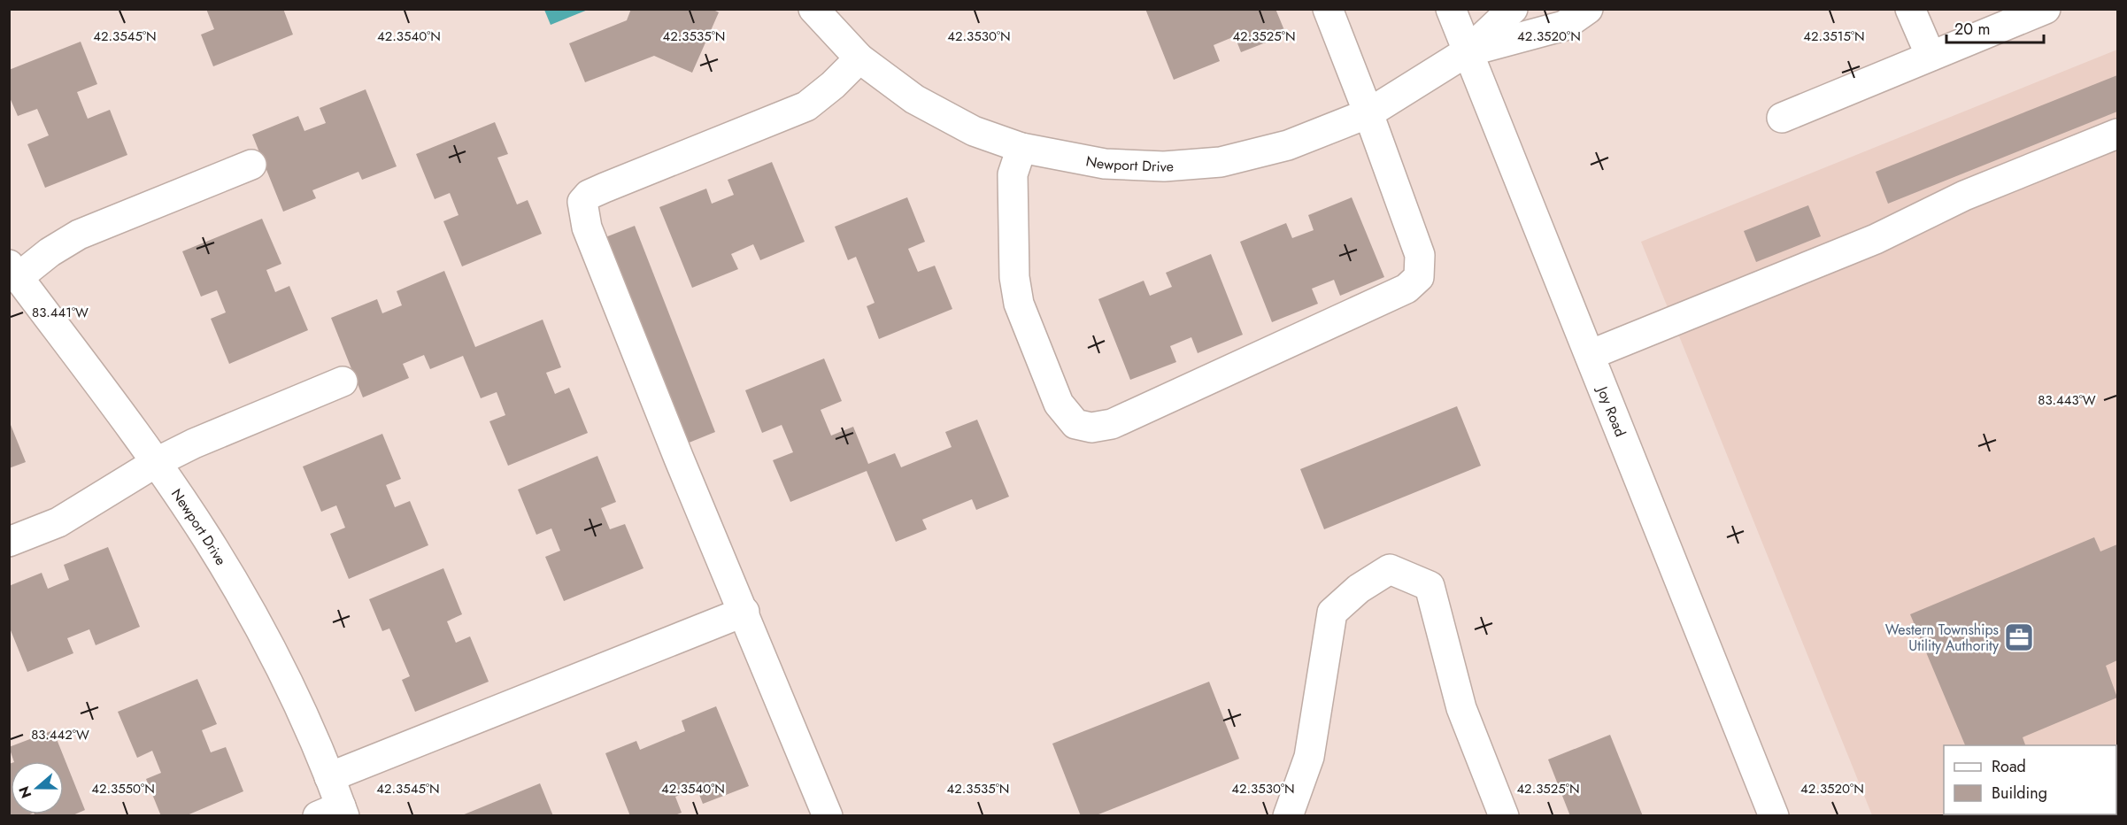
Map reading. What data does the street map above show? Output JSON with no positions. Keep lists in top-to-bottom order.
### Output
{
  "streets": {
    "street": ["Newport Drive", "Joy Road"]
  },
  "crossings": [
    ["Newport Drive", "Joy Road"]
  ],
  "places": {
    "office": ["Western Townships Utility Authority"]
  },
  "legend": ["Road", "Building"],
  "scale_bar": "20 m",
  "north": "left",
  "coordinates": [
    "42.3520°N",
    "42.3545°N",
    "42.3540°N",
    "42.3535°N",
    "42.3530°N",
    "42.3525°N",
    "42.3515°N",
    "83.441°W",
    "83.443°W",
    "83.442°W",
    "42.3550°N"
  ]
}
